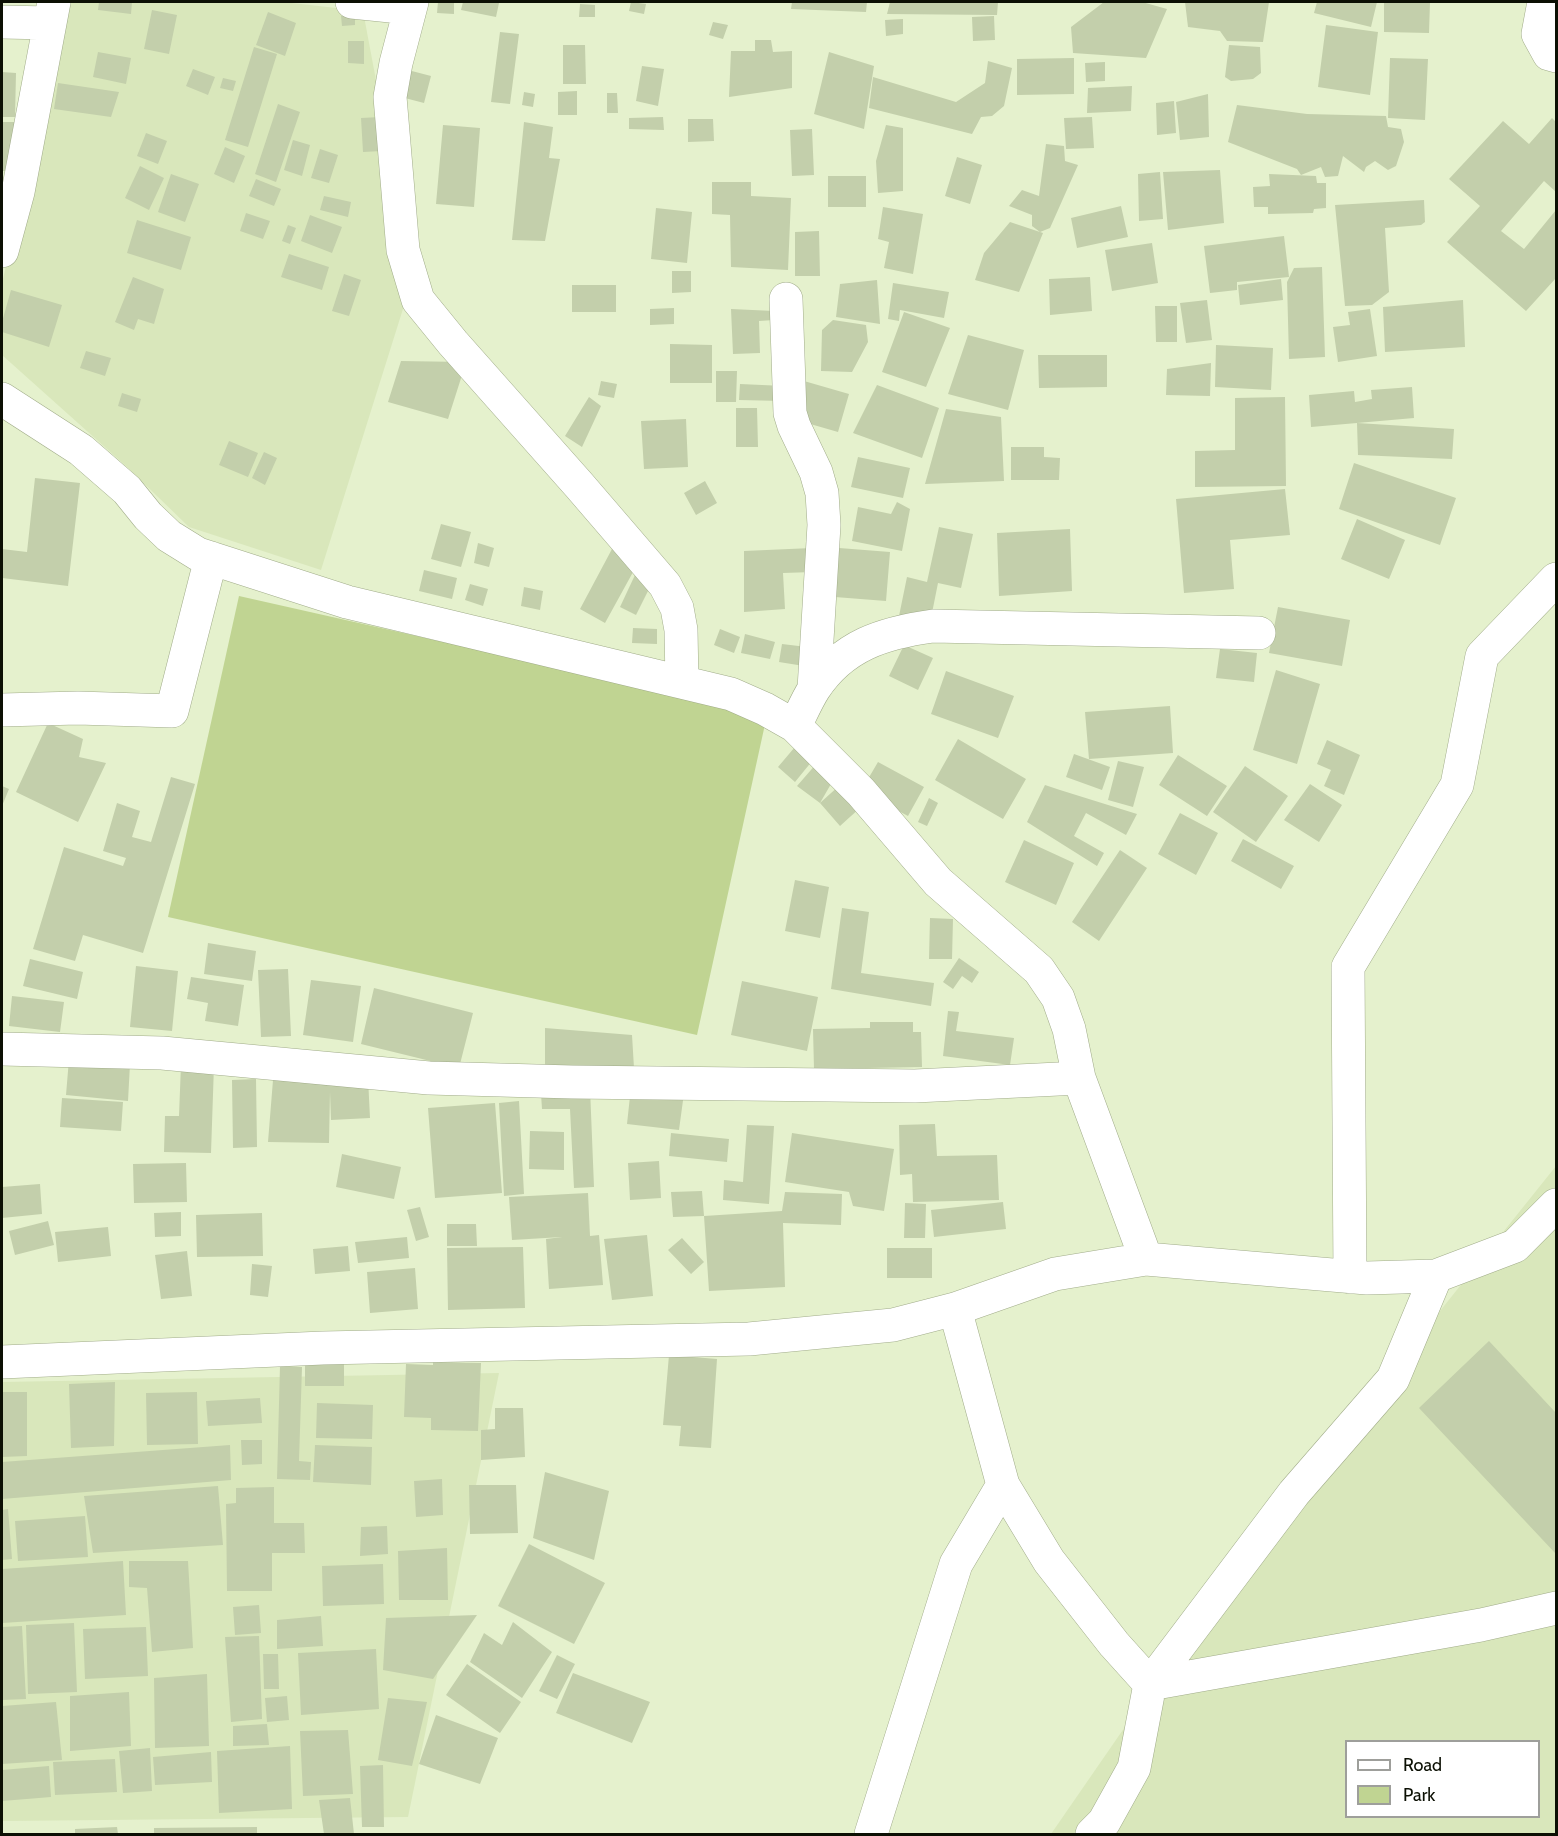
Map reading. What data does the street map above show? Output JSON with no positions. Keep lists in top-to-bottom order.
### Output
{
  "legend": ["Road", "Park"]
}
